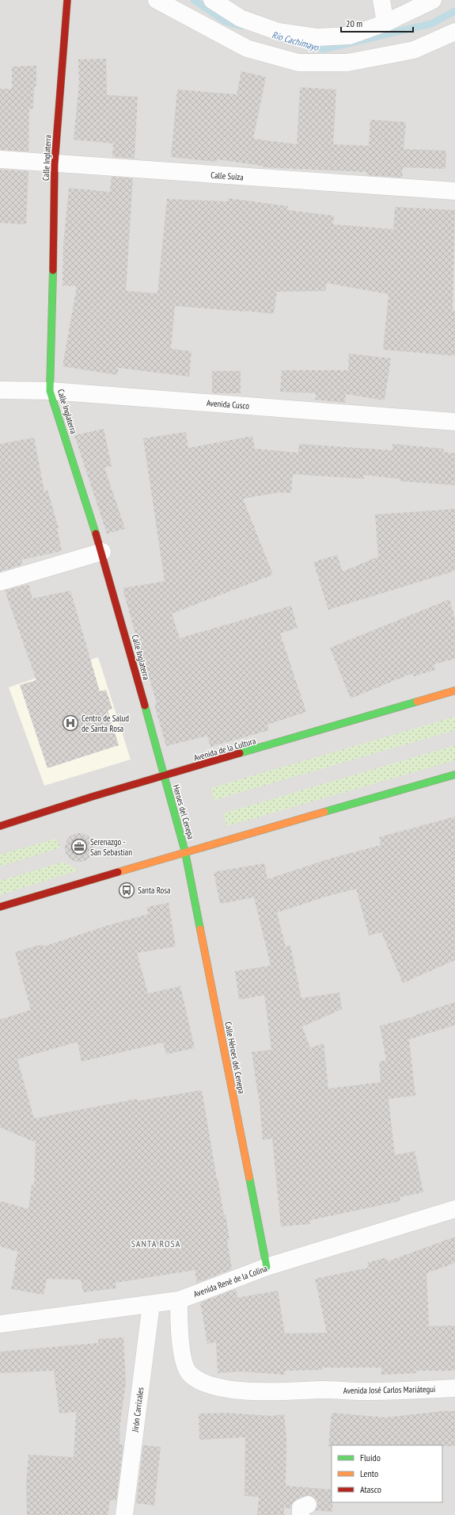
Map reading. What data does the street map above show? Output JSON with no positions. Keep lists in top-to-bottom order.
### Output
{
  "streets": {
    "main road": [
      "Calle Inglaterra",
      "Avenida de la Cultura",
      "Heroes del Cenepa",
      "Calle Héroes del Cenepa"
    ],
    "street": [
      "Calle Suiza",
      "Avenida Cusco",
      "Avenida René de la Colina",
      "Avenida José Carlos Mariátegui",
      "Jirón Carrizales"
    ]
  },
  "crossings": [
    ["Calle Inglaterra", "Calle Suiza"],
    ["Calle Inglaterra", "Avenida Cusco"],
    ["Calle Inglaterra", "Avenida de la Cultura"],
    ["Calle Inglaterra", "Heroes del Cenepa"],
    ["Avenida de la Cultura", "Heroes del Cenepa"],
    ["Heroes del Cenepa", "Calle Héroes del Cenepa"],
    ["Calle Héroes del Cenepa", "Avenida René de la Colina"],
    ["Avenida René de la Colina", "Avenida José Carlos Mariátegui"],
    ["Avenida René de la Colina", "Jirón Carrizales"]
  ],
  "districts": ["SANTA ROSA"],
  "water": ["Río Cachimayo"],
  "places": {
    "hospital": ["Centro de Salud de Santa Rosa"],
    "office": ["Serenazgo - San Sebastian"],
    "bus stop": ["Santa Rosa"]
  },
  "legend": ["Fluido", "Lento", "Atasco"],
  "scale_bar": "20 m"
}
